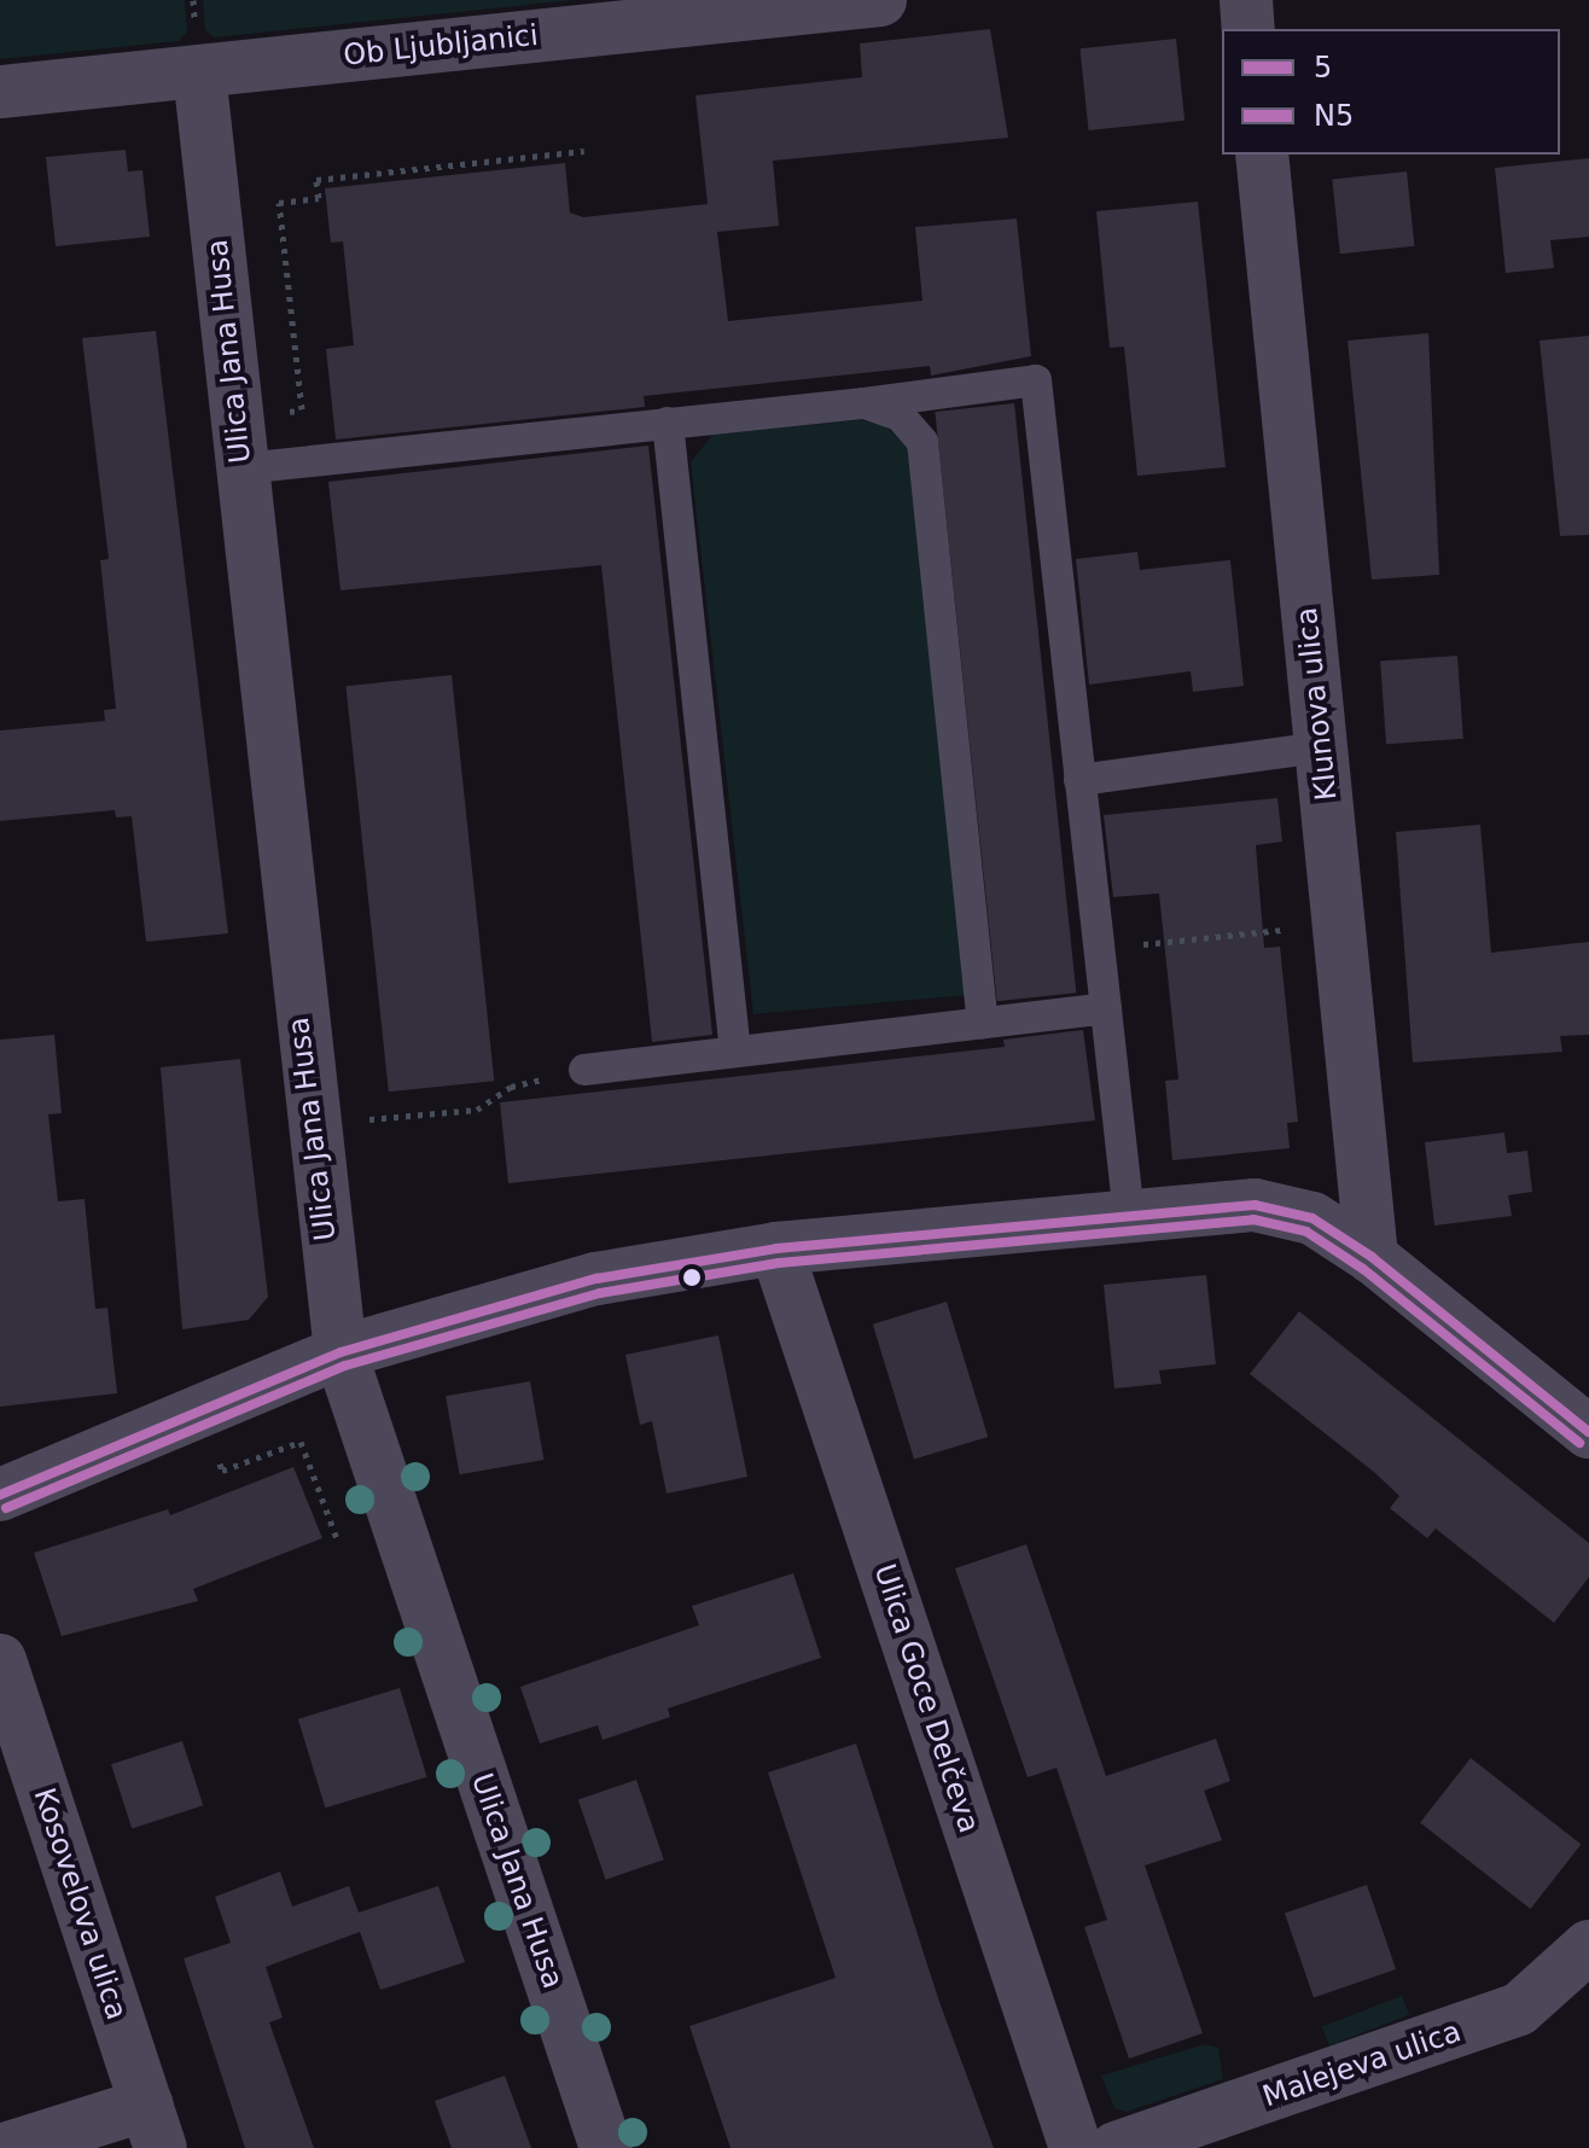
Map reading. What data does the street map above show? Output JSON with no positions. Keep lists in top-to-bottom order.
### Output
{
  "streets": {
    "street": [
      "Ob Ljubljanici",
      "Ulica Jana Husa",
      "Klunova ulica",
      "Ulica Goce Delčeva",
      "Kosovelova ulica",
      "Malejeva ulica"
    ]
  },
  "crossings": [
    ["Ob Ljubljanici", "Ulica Jana Husa"]
  ],
  "lines": ["transit line 5", "transit line N5"],
  "legend": ["5", "N5"]
}
